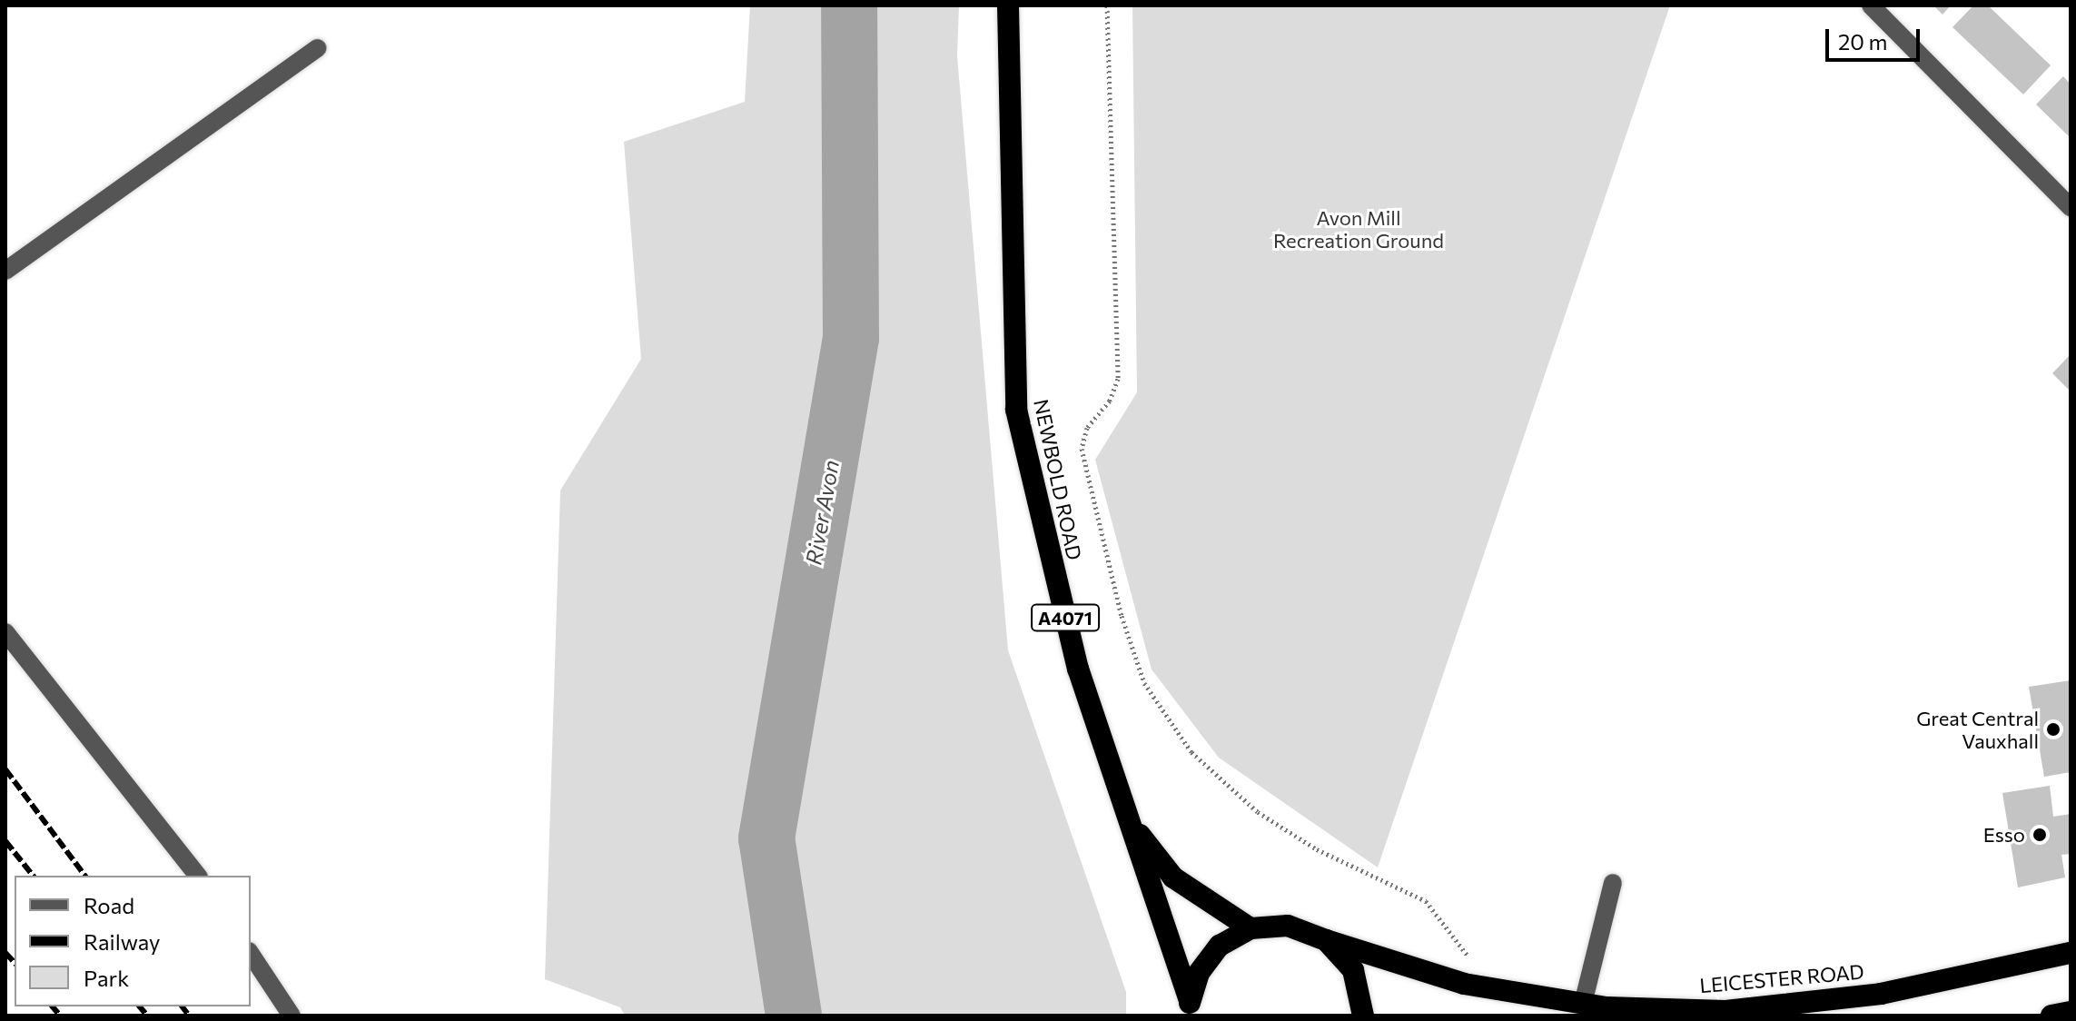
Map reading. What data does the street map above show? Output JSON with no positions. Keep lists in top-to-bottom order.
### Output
{
  "streets": {
    "highway": ["NEWBOLD ROAD", "A4071", "LEICESTER ROAD"]
  },
  "crossings": [
    ["NEWBOLD ROAD", "LEICESTER ROAD"]
  ],
  "water": ["River Avon"],
  "parks": ["Avon Mill Recreation Ground"],
  "places": ["Great Central Vauxhall", "Esso"],
  "legend": ["Road", "Railway", "Park"],
  "scale_bar": "20 m"
}
